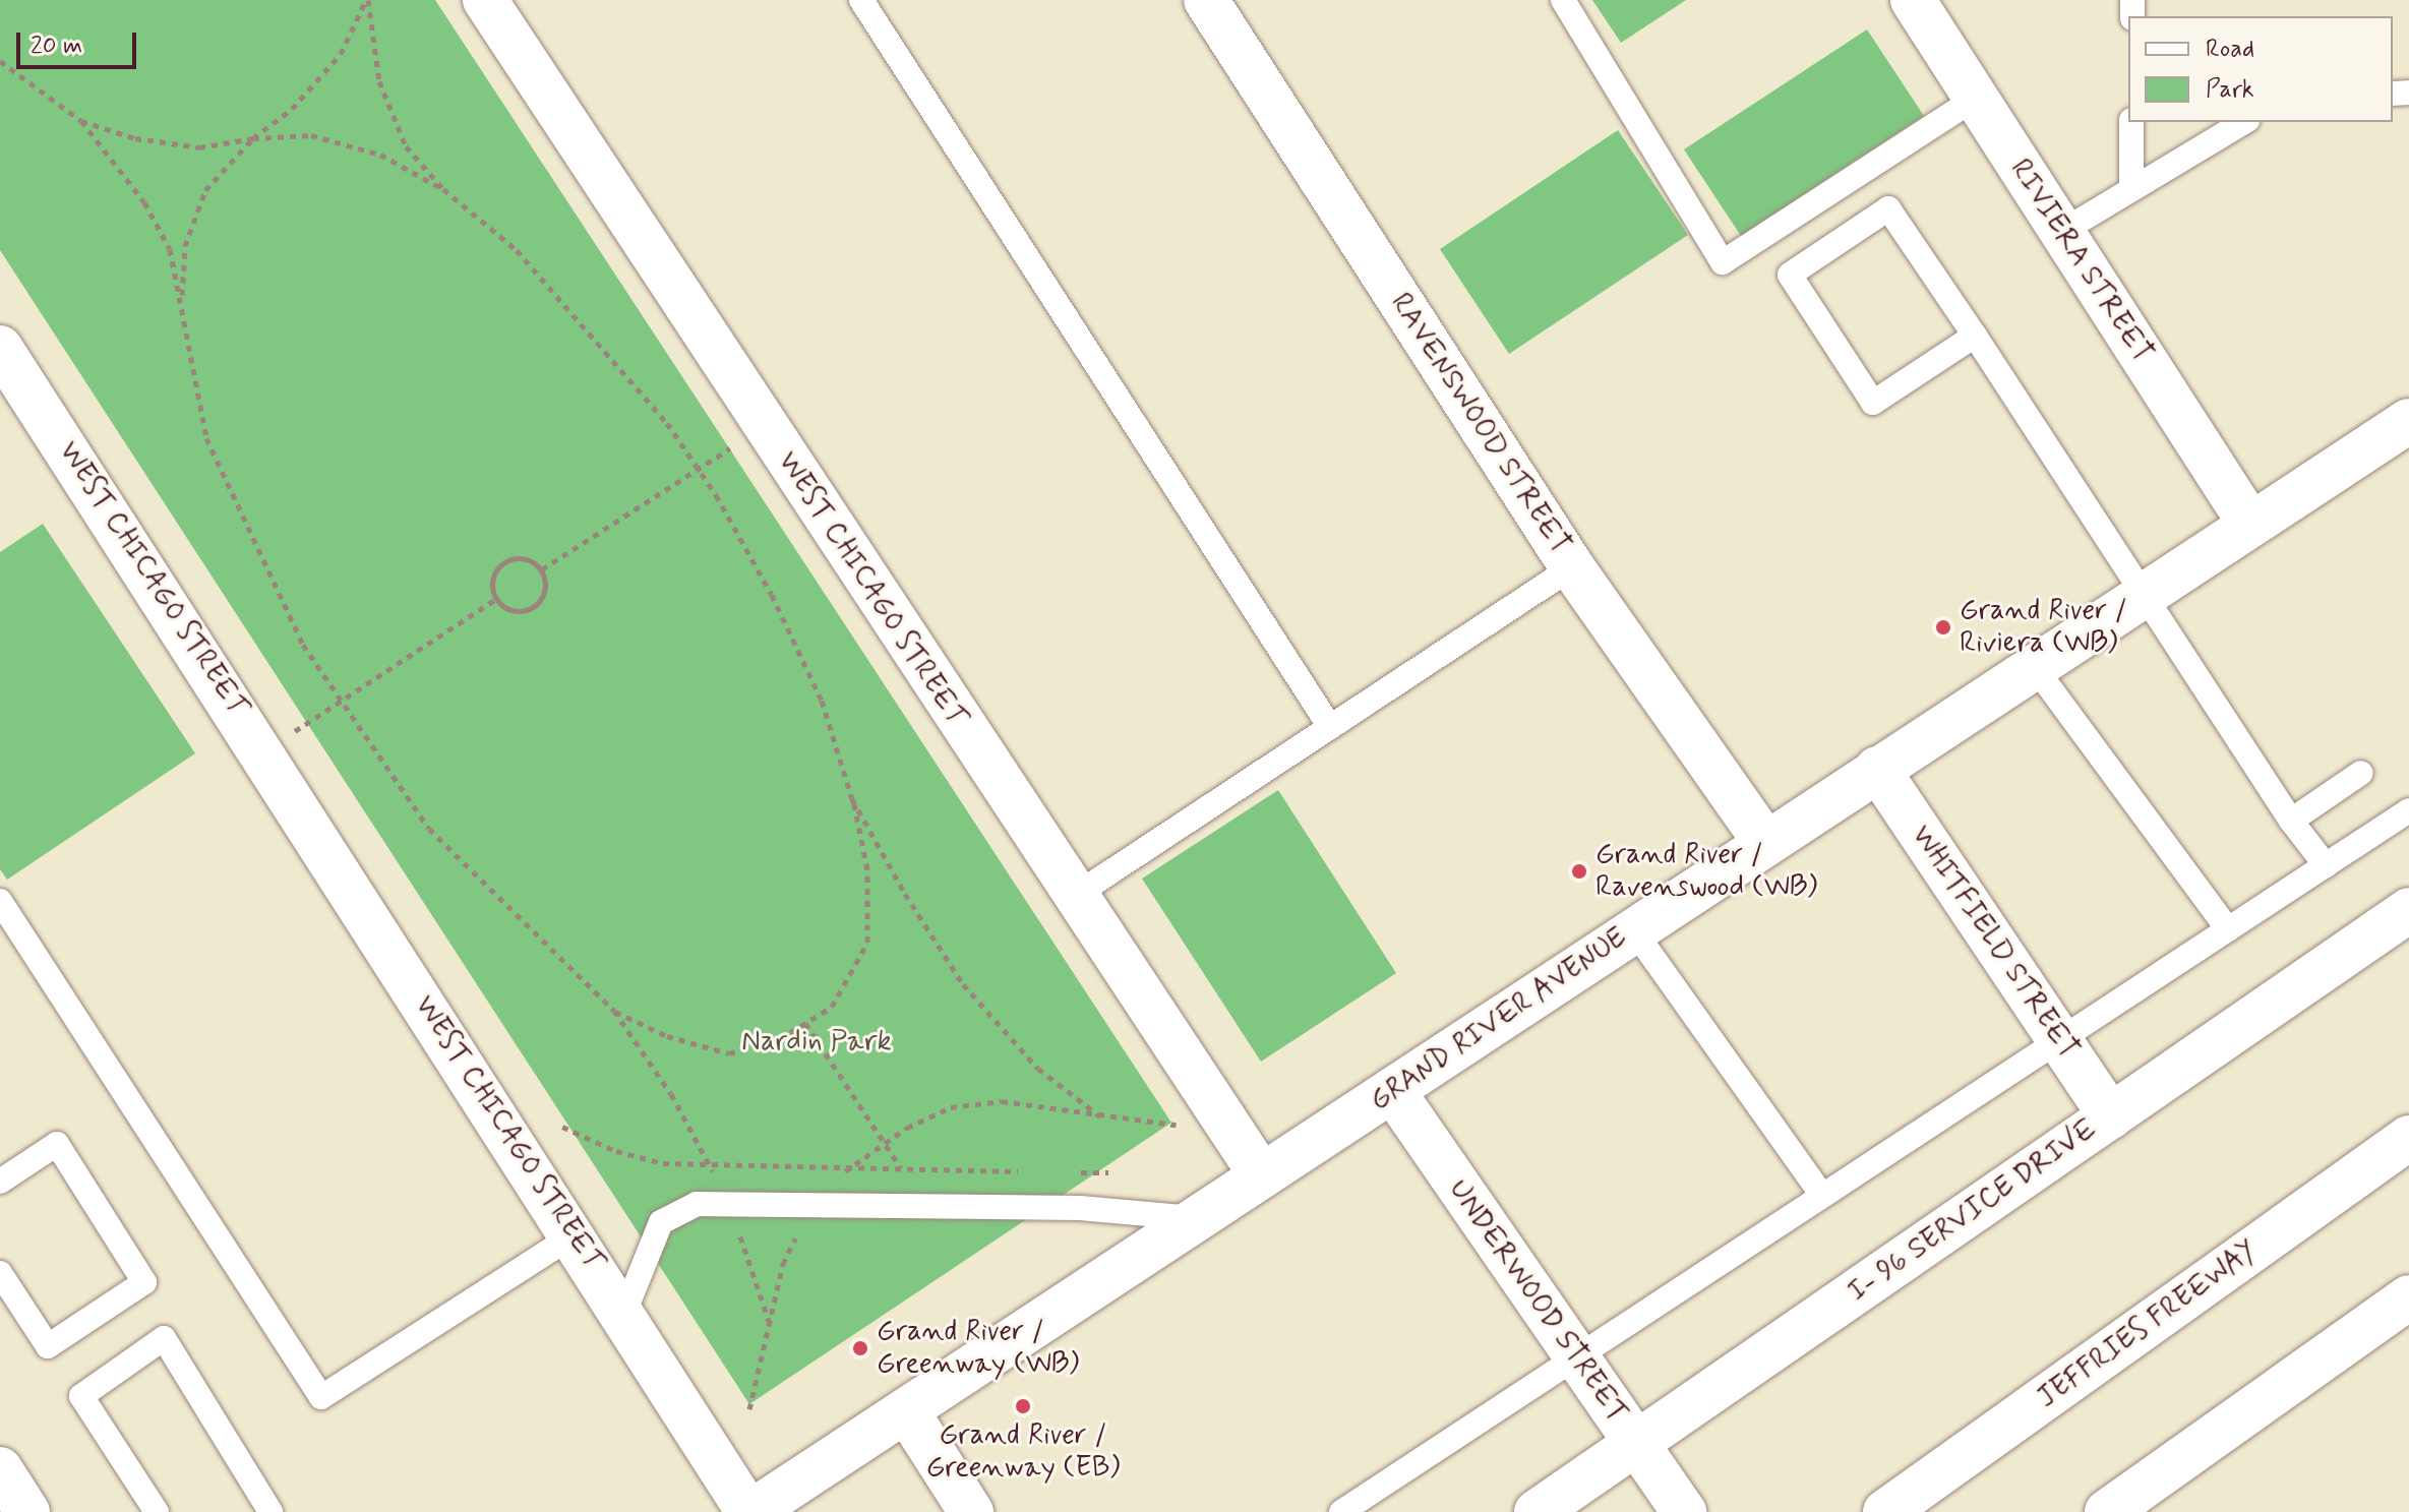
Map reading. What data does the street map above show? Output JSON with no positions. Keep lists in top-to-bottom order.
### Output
{
  "streets": {
    "main road": [
      "RIVIERA STREET",
      "RAVENSWOOD STREET",
      "WEST CHICAGO STREET",
      "WHITFIELD STREET",
      "GRAND RIVER AVENUE",
      "I- 96 SERVICE DRIVE",
      "UNDERWOOD STREET",
      "JEFFRIES FREEWAY"
    ]
  },
  "crossings": [
    ["RIVIERA STREET", "GRAND RIVER AVENUE"],
    ["RAVENSWOOD STREET", "GRAND RIVER AVENUE"],
    ["WEST CHICAGO STREET", "GRAND RIVER AVENUE"],
    ["WHITFIELD STREET", "GRAND RIVER AVENUE"],
    ["WHITFIELD STREET", "I- 96 SERVICE DRIVE"],
    ["GRAND RIVER AVENUE", "UNDERWOOD STREET"],
    ["I- 96 SERVICE DRIVE", "UNDERWOOD STREET"]
  ],
  "parks": ["Nardin Park"],
  "places": [
    "Grand River / Riviera (WB)",
    "Grand River / Ravenswood (WB)",
    "Grand River / Greenway (WB)",
    "Grand River / Greenway (EB)"
  ],
  "legend": ["Road", "Park"],
  "scale_bar": "20 m"
}
